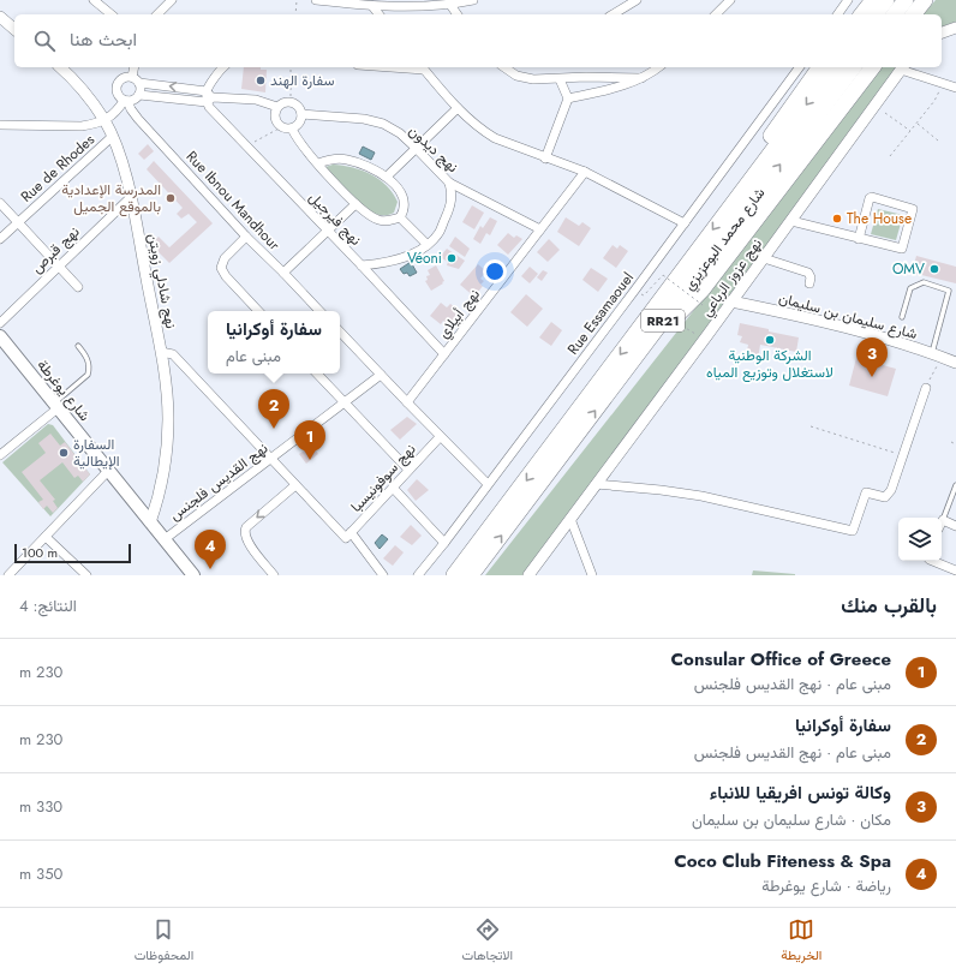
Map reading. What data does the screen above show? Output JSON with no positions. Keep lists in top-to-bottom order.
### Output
{
  "streets": {
    "highway": ["شارع محمد البوعزيزي", "RR21"],
    "main road": ["شارع يوغرطة"],
    "street": [
      "نهج ديدون",
      "Rue de Rhodes",
      "Rue Ibnou Mandhour",
      "نهج فيرجيل",
      "نهج قبرص",
      "نهج عزوز الرباعي",
      "نهج شادلي زويتن",
      "نهج أبيلاي",
      "Rue Essamaouel",
      "شارع سليمان بن سليمان",
      "نهج سوفونيسبا",
      "نهج القديس فلجنس"
    ]
  },
  "crossings": [
    ["نهج ديدون", "نهج أبيلاي"],
    ["Rue de Rhodes", "نهج شادلي زويتن"],
    ["نهج فيرجيل", "نهج أبيلاي"],
    ["نهج قبرص", "نهج شادلي زويتن"],
    ["نهج عزوز الرباعي", "شارع سليمان بن سليمان"],
    ["نهج شادلي زويتن", "شارع يوغرطة"],
    ["شارع يوغرطة", "نهج القديس فلجنس"]
  ],
  "places": [
    "سفارة الهند",
    "المدرسة الإعدادية بالموقع الجميل",
    "The House",
    "Véoni",
    "OMV",
    "الشركة الوطنية لاستغلال وتوزيع المياه",
    "السفارة الإيطالية"
  ],
  "scale_bar": "100 m",
  "page": {
    "search": "ابحث هنا",
    "popup": ["سفارة أوكرانيا", "مبنى عام"],
    "pins": [
      "3",
      "2",
      "1",
      "4"
    ],
    "scale": "100 m",
    "heading": ["بالقرب منك", "النتائج: 4"],
    "list": [
      {
        "mark": "1",
        "name": "Consular Office of Greece",
        "note": "مبنى عام · نهج القديس فلجنس",
        "value": "230 m"
      },
      {
        "mark": "2",
        "name": "سفارة أوكرانيا",
        "note": "مبنى عام · نهج القديس فلجنس",
        "value": "230 m"
      },
      {
        "mark": "3",
        "name": "وكالة تونس افريقيا للانباء",
        "note": "مكان · شارع سليمان بن سليمان",
        "value": "330 m"
      },
      {
        "mark": "4",
        "name": "Coco Club Fiteness & Spa",
        "note": "رياضة · شارع يوغرطة",
        "value": "350 m"
      }
    ],
    "nav": ["الخريطة", "الاتجاهات", "المحفوظات"]
  }
}
